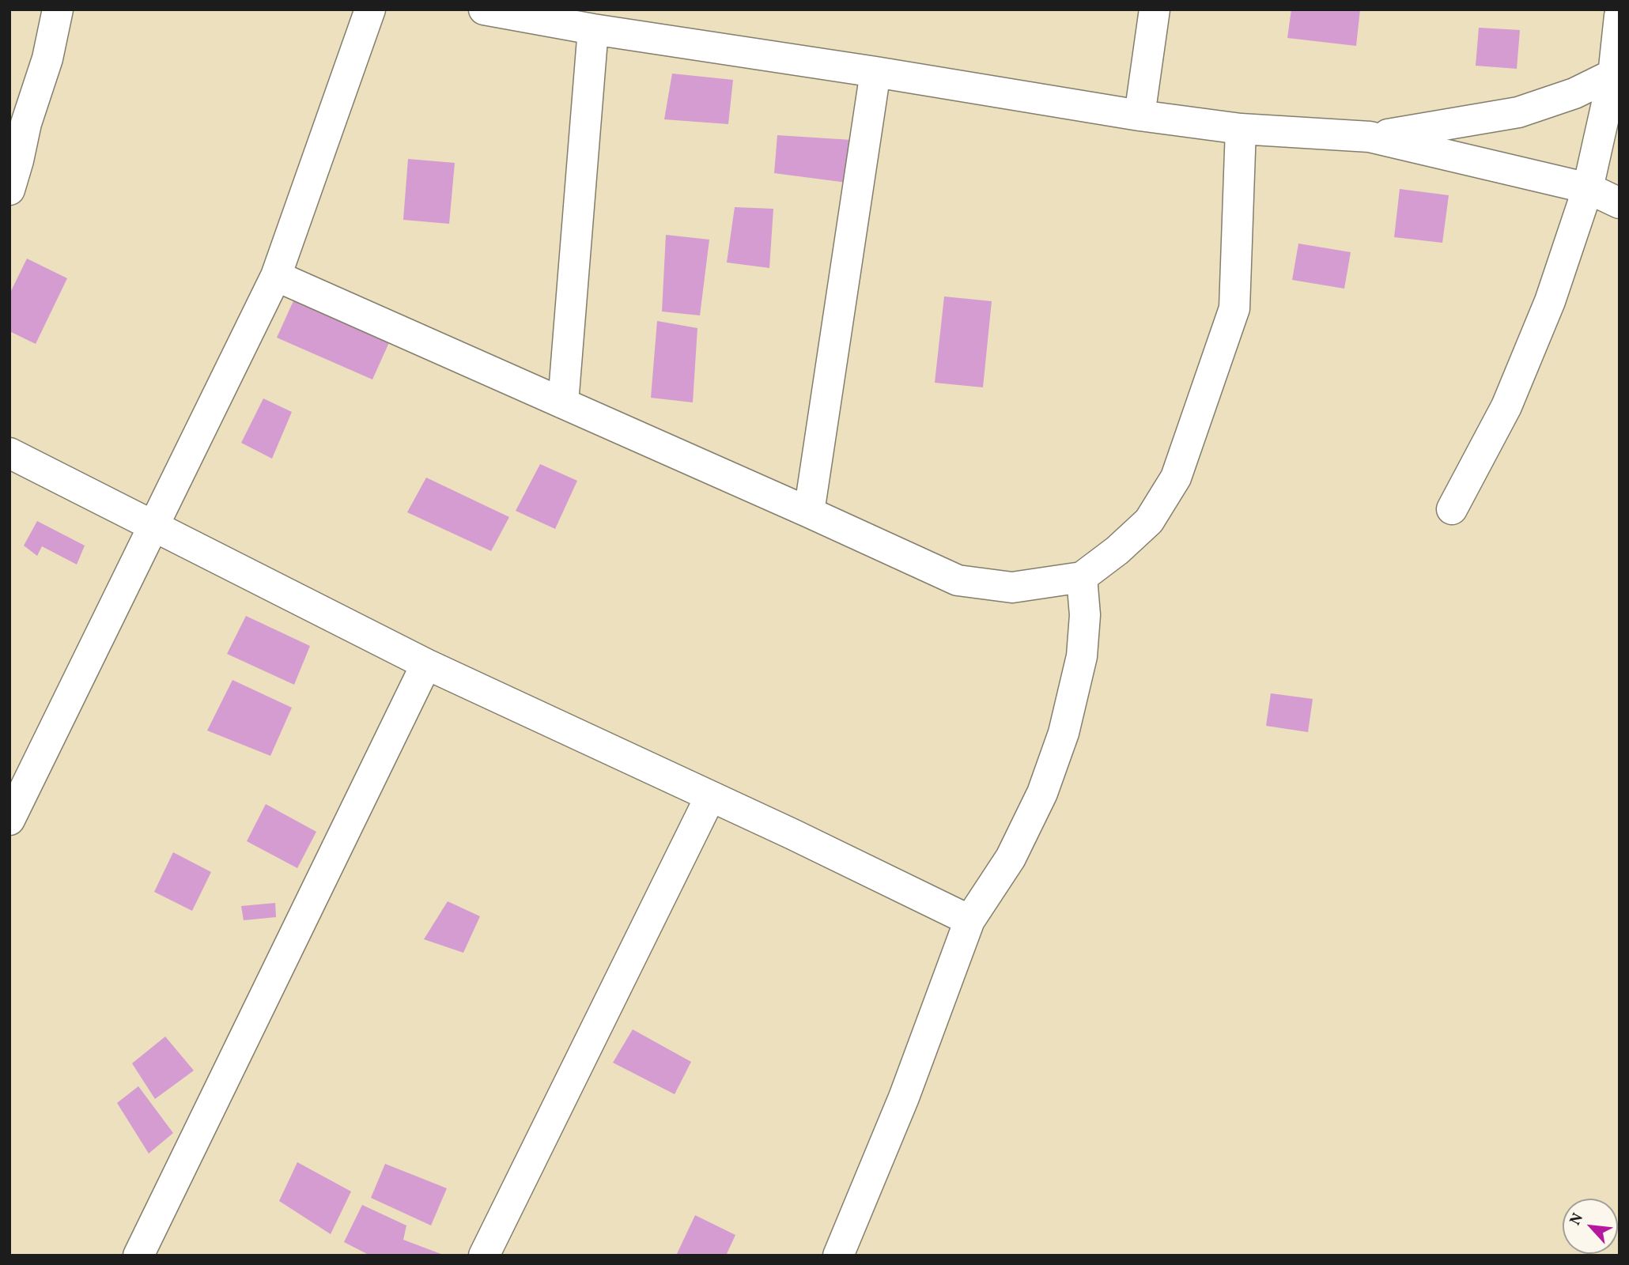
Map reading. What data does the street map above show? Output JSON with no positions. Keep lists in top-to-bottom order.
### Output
{
  "north": "top left"
}
